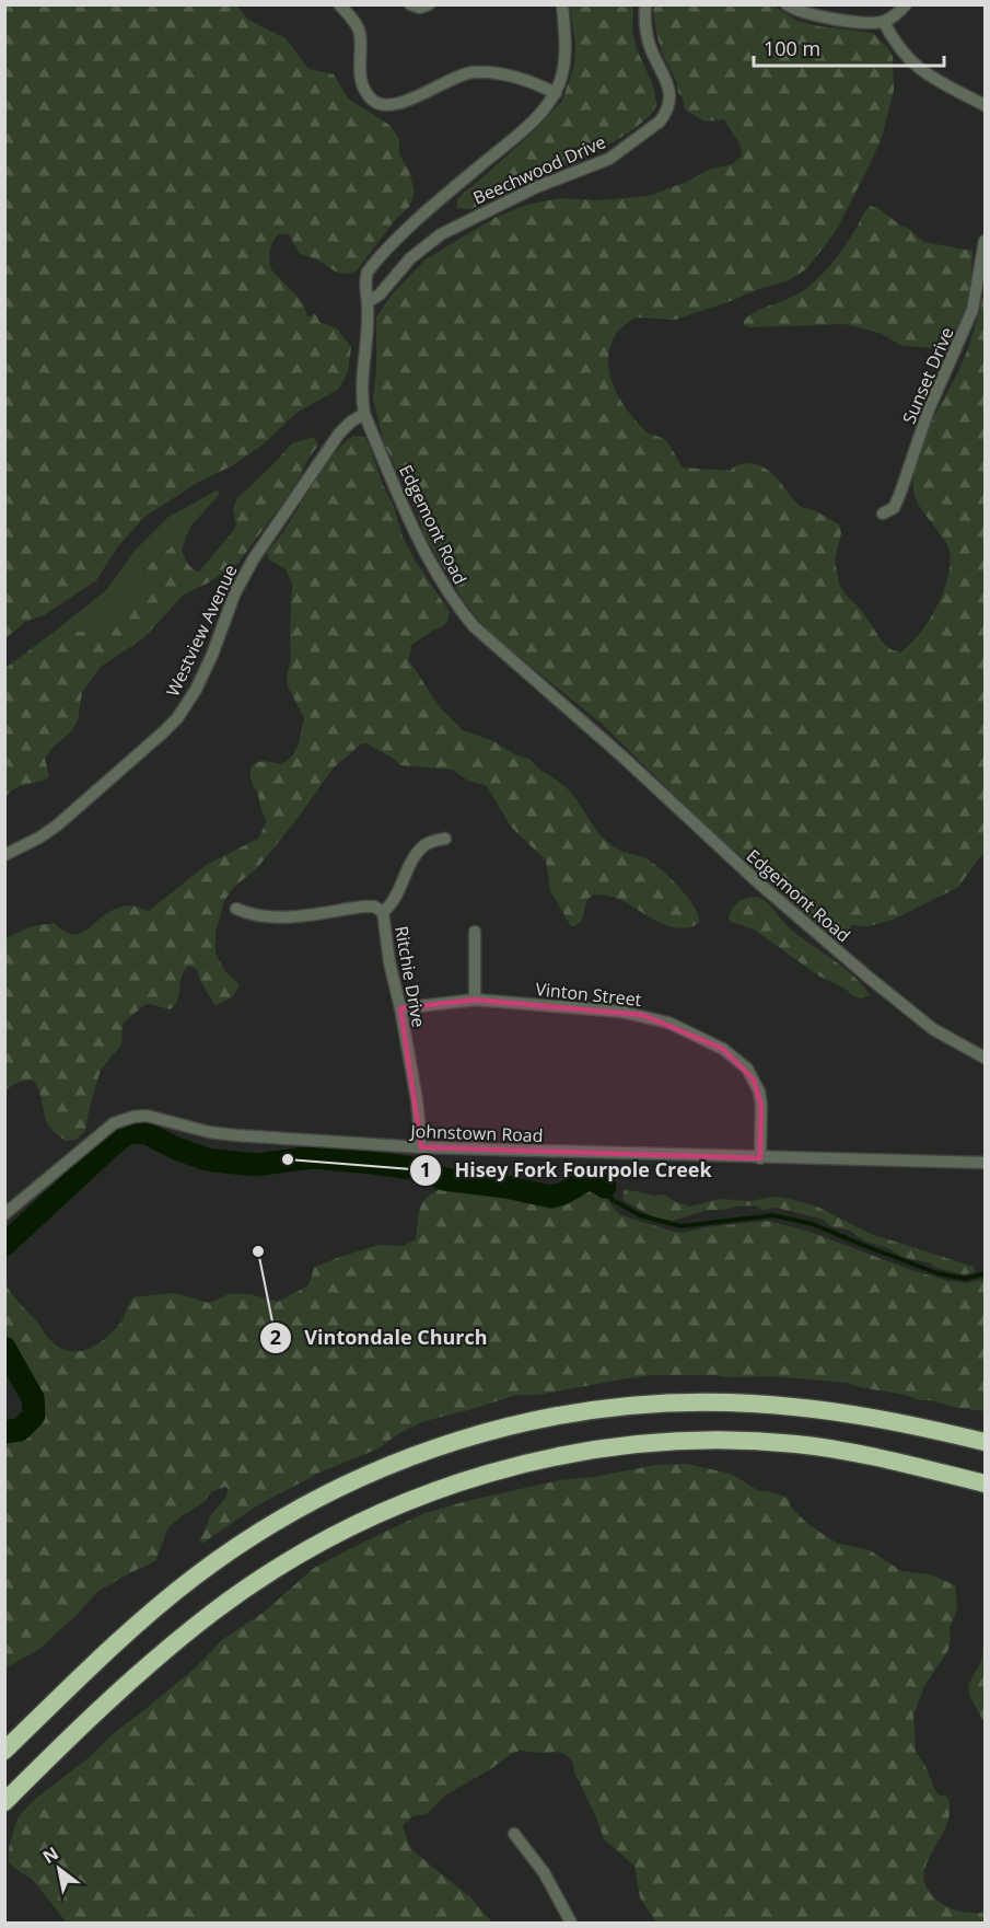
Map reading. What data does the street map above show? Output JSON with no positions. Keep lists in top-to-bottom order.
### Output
{
  "streets": {
    "street": [
      "Beechwood Drive",
      "Sunset Drive",
      "Edgemont Road",
      "Westview Avenue",
      "Ritchie Drive",
      "Vinton Street",
      "Johnstown Road"
    ]
  },
  "crossings": [
    ["Beechwood Drive", "Edgemont Road"],
    ["Edgemont Road", "Westview Avenue"],
    ["Ritchie Drive", "Vinton Street"],
    ["Ritchie Drive", "Johnstown Road"],
    ["Vinton Street", "Johnstown Road"]
  ],
  "places": ["Hisey Fork Fourpole Creek", "Vintondale Church"],
  "scale_bar": "100 m",
  "north": "top left"
}
